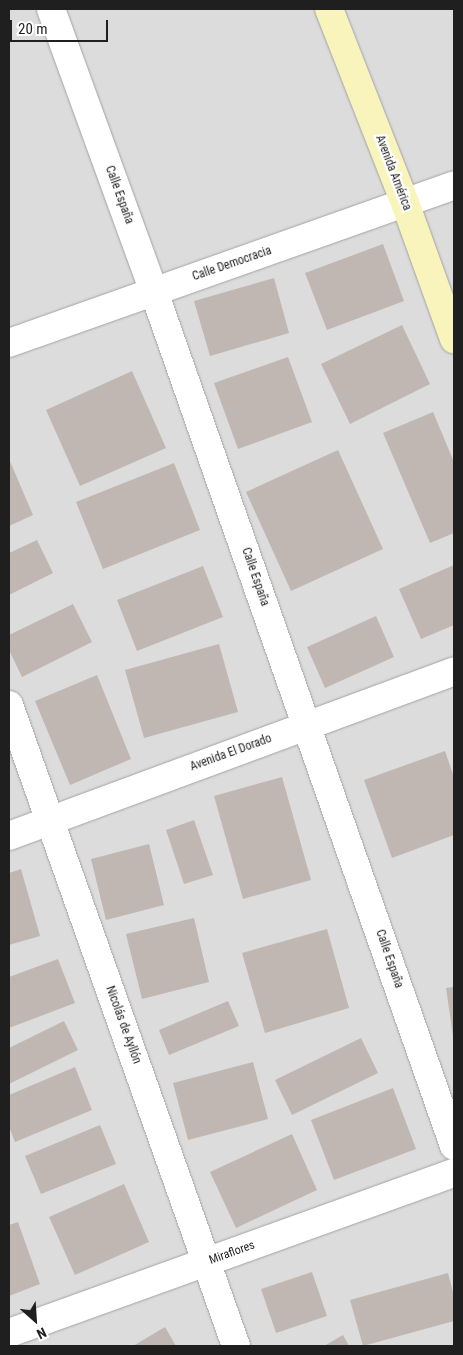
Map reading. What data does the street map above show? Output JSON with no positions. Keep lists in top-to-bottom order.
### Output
{
  "streets": {
    "street": [
      "Avenida América",
      "Calle España",
      "Calle Democracia",
      "Avenida El Dorado",
      "Nicolás de Ayllón",
      "Miraflores"
    ]
  },
  "crossings": [
    ["Avenida América", "Calle Democracia"],
    ["Calle España", "Calle Democracia"],
    ["Calle España", "Avenida El Dorado"],
    ["Avenida El Dorado", "Nicolás de Ayllón"],
    ["Nicolás de Ayllón", "Miraflores"]
  ],
  "scale_bar": "20 m",
  "north": "bottom right"
}
